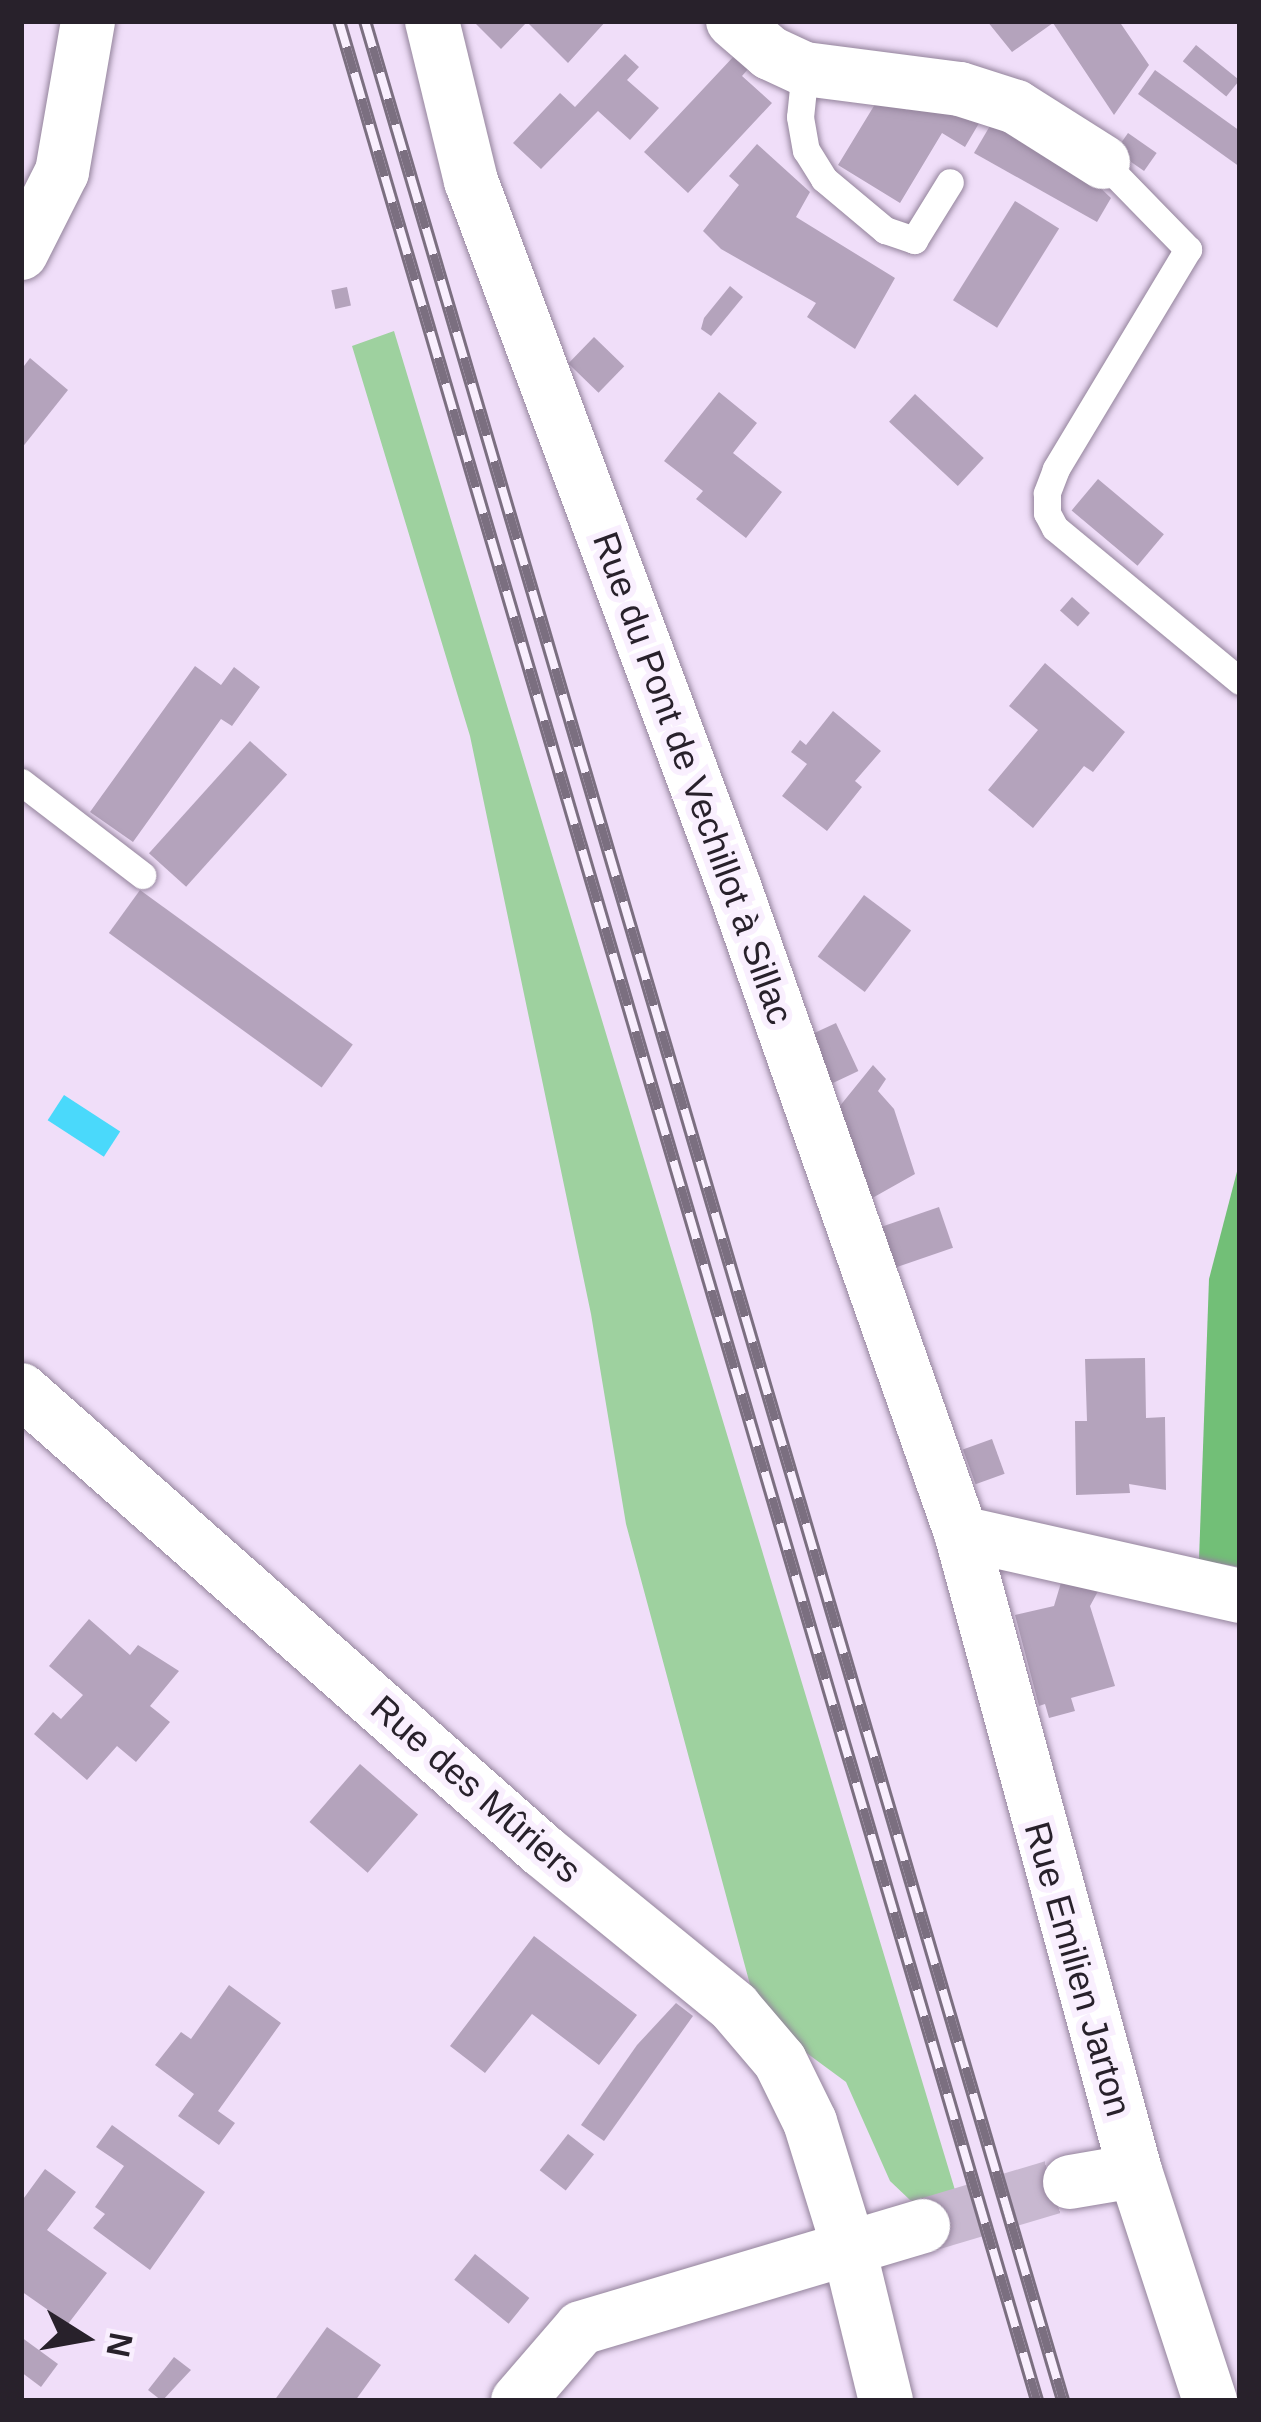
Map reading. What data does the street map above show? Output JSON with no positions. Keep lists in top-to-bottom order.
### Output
{
  "streets": {
    "street": ["Rue du Pont de Vechillot à Sillac", "Rue des Mûriers", "Rue Emilien Jarton"]
  },
  "crossings": [
    ["Rue du Pont de Vechillot à Sillac", "Rue Emilien Jarton"]
  ],
  "north": "right"
}
